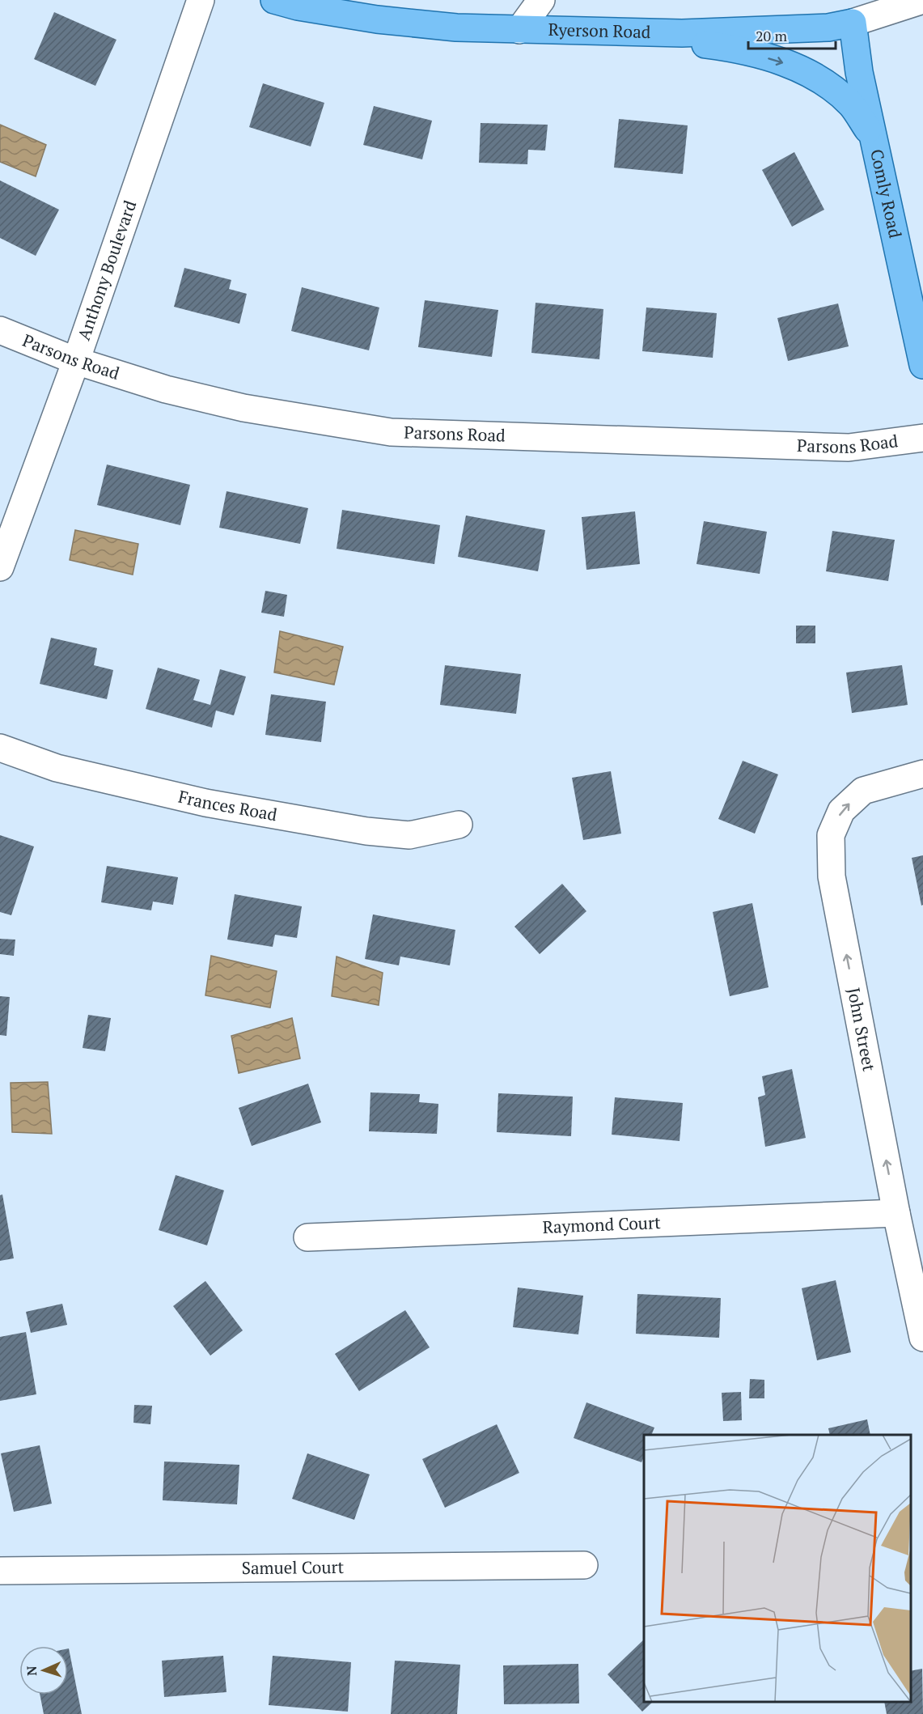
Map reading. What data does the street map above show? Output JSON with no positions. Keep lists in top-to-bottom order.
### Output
{
  "streets": {
    "main road": ["Ryerson Road", "Comly Road"],
    "street": [
      "Anthony Boulevard",
      "Parsons Road",
      "Frances Road",
      "John Street",
      "Raymond Court",
      "Samuel Court"
    ]
  },
  "crossings": [
    ["Ryerson Road", "Comly Road"],
    ["Anthony Boulevard", "Parsons Road"],
    ["John Street", "Raymond Court"]
  ],
  "one_way": ["John Street"],
  "scale_bar": "20 m",
  "north": "left"
}
